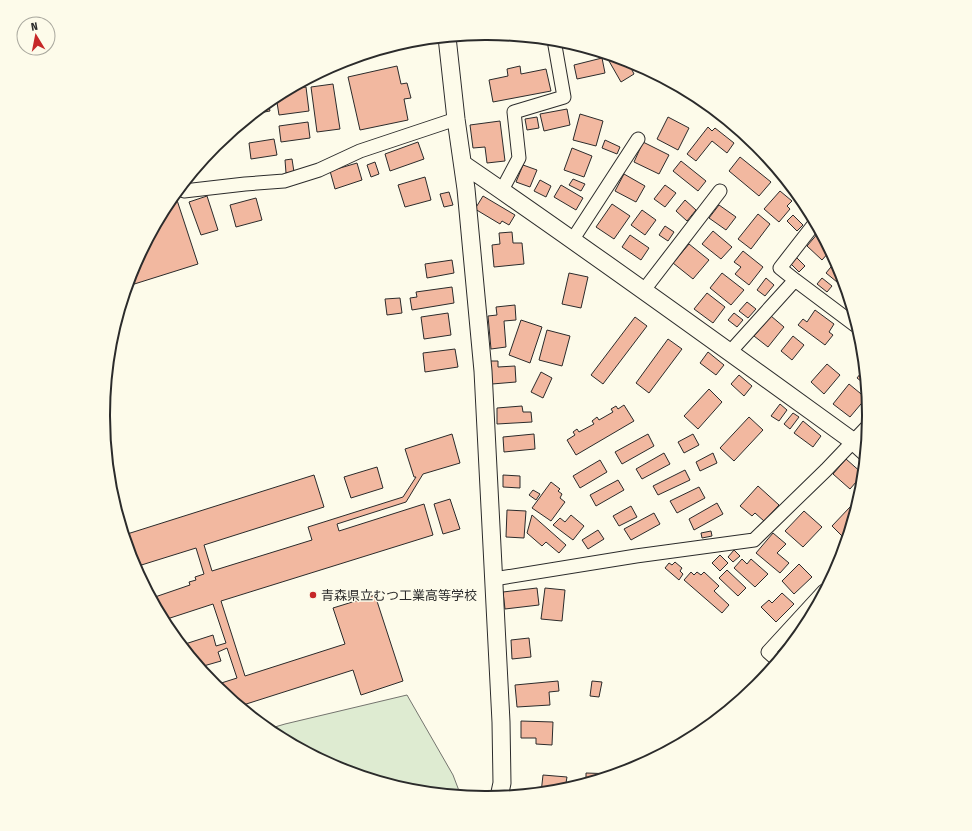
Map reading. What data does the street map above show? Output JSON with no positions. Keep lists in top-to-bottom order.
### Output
{
  "places": ["青森県立むつ工業高等学校"],
  "north": "top"
}
